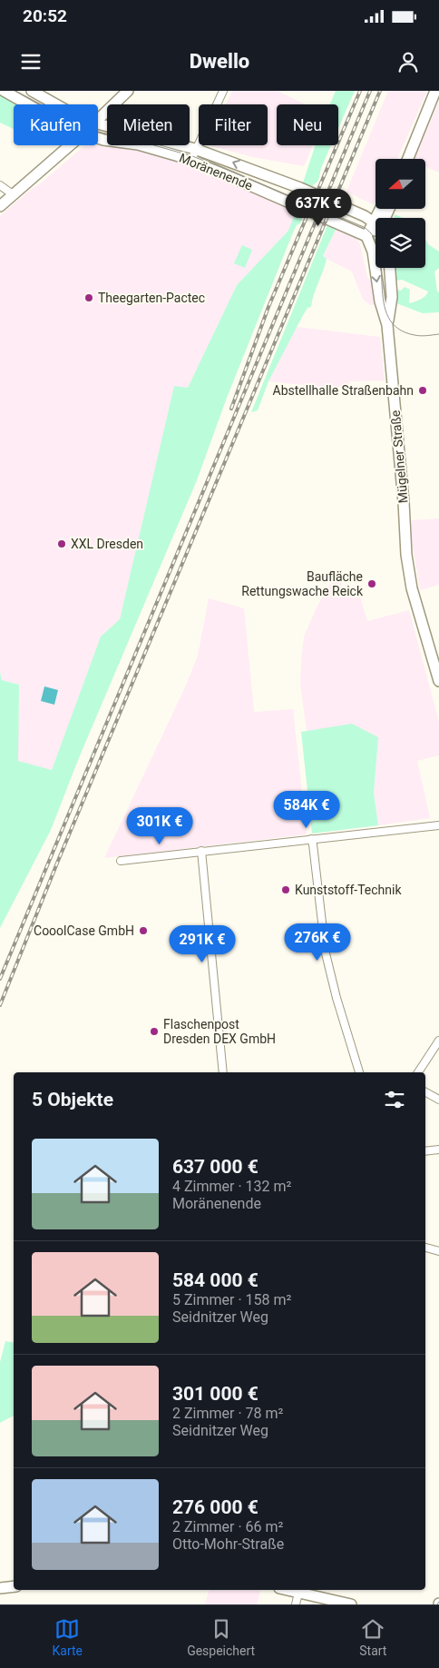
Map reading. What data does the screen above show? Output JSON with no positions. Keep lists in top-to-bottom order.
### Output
{
  "streets": {
    "main road": ["Moränenende", "Mügelner Straße"]
  },
  "crossings": [
    ["Moränenende", "Mügelner Straße"]
  ],
  "places": [
    "Theegarten-Pactec",
    "Abstellhalle Straßenbahn",
    "XXL Dresden",
    "Baufläche Rettungswache Reick",
    "Kunststoff-Technik",
    "CooolCase GmbH",
    "Flaschenpost Dresden DEX GmbH"
  ],
  "north": "left",
  "page": {
    "status": "20:52",
    "header": "Dwello",
    "chip": [
      "Kaufen",
      "Mieten",
      "Filter",
      "Neu"
    ],
    "price": [
      "637K €",
      "584K €",
      "301K €",
      "276K €",
      "291K €"
    ],
    "heading": "5 Objekte",
    "list": [
      {
        "name": "637 000 €",
        "note": "4 Zimmer · 132 m² · Moränenende"
      },
      {
        "name": "584 000 €",
        "note": "5 Zimmer · 158 m² · Seidnitzer Weg"
      },
      {
        "name": "301 000 €",
        "note": "2 Zimmer · 78 m² · Seidnitzer Weg"
      },
      {
        "name": "276 000 €",
        "note": "2 Zimmer · 66 m² · Otto-Mohr-Straße"
      }
    ],
    "tabs": ["Karte", "Gespeichert", "Start"]
  }
}
